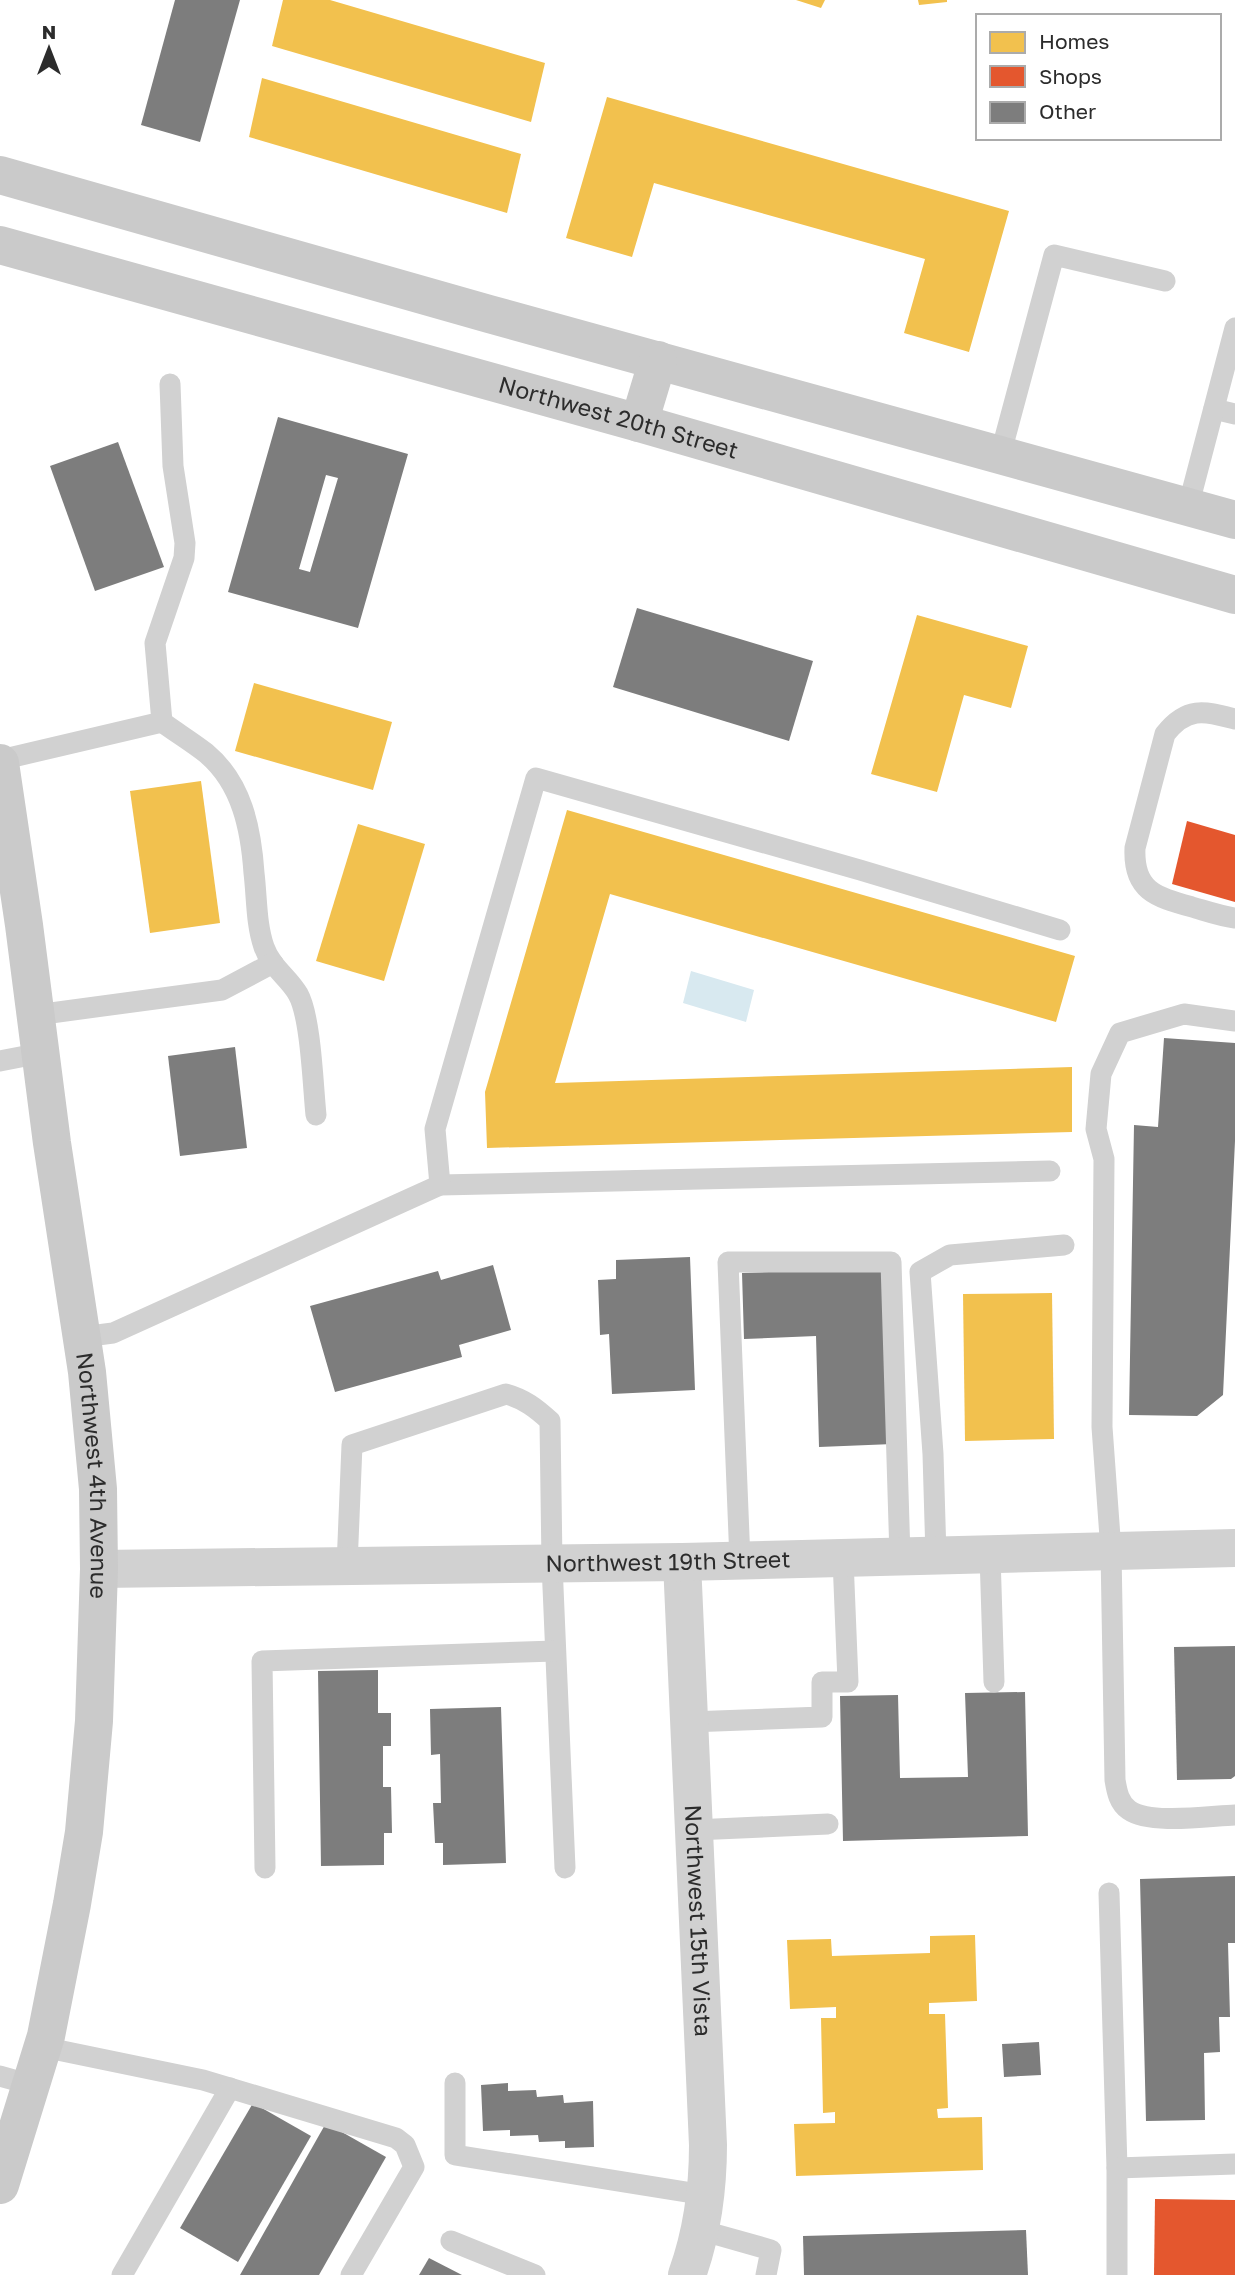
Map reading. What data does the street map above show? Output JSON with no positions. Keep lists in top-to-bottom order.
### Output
{
  "streets": {
    "street": [
      "Northwest 20th Street",
      "Northwest 4th Avenue",
      "Northwest 19th Street",
      "Northwest 15th Vista"
    ]
  },
  "crossings": [
    ["Northwest 4th Avenue", "Northwest 19th Street"],
    ["Northwest 19th Street", "Northwest 15th Vista"]
  ],
  "legend": ["Homes", "Shops", "Other"],
  "north": "top"
}
